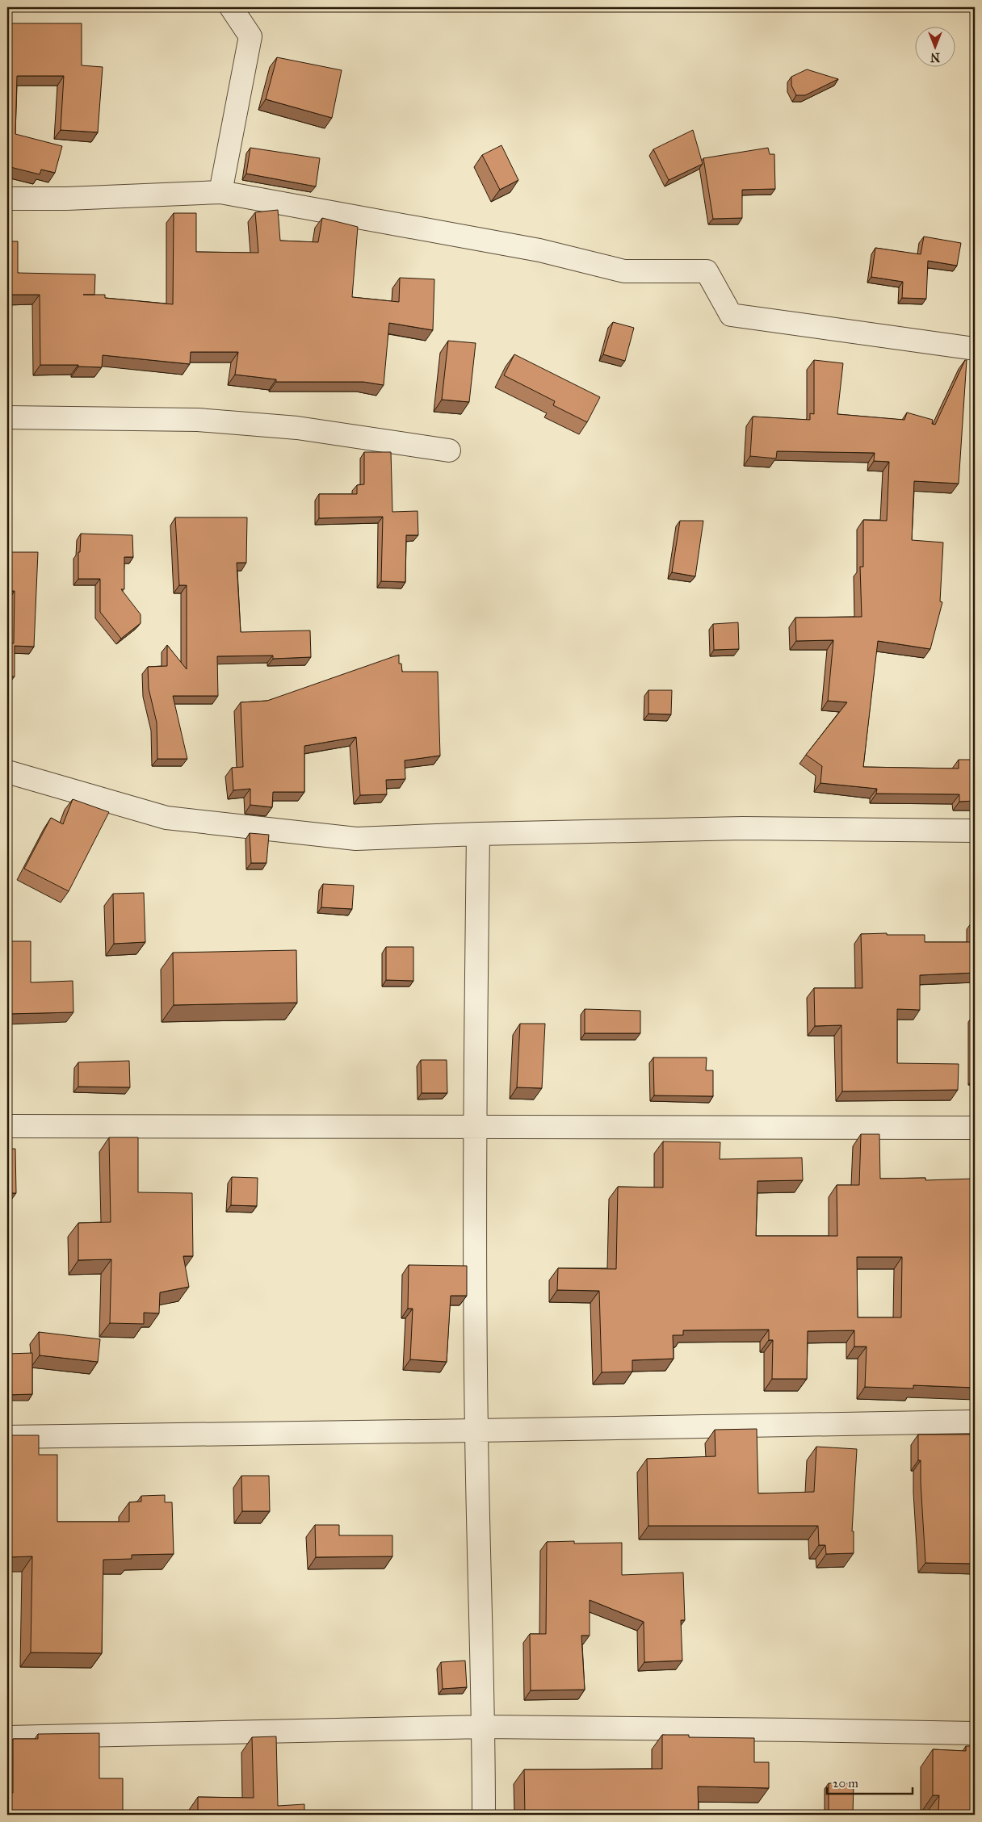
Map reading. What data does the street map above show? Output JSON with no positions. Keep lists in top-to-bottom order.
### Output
{
  "scale_bar": "20 m",
  "north": "bottom"
}
